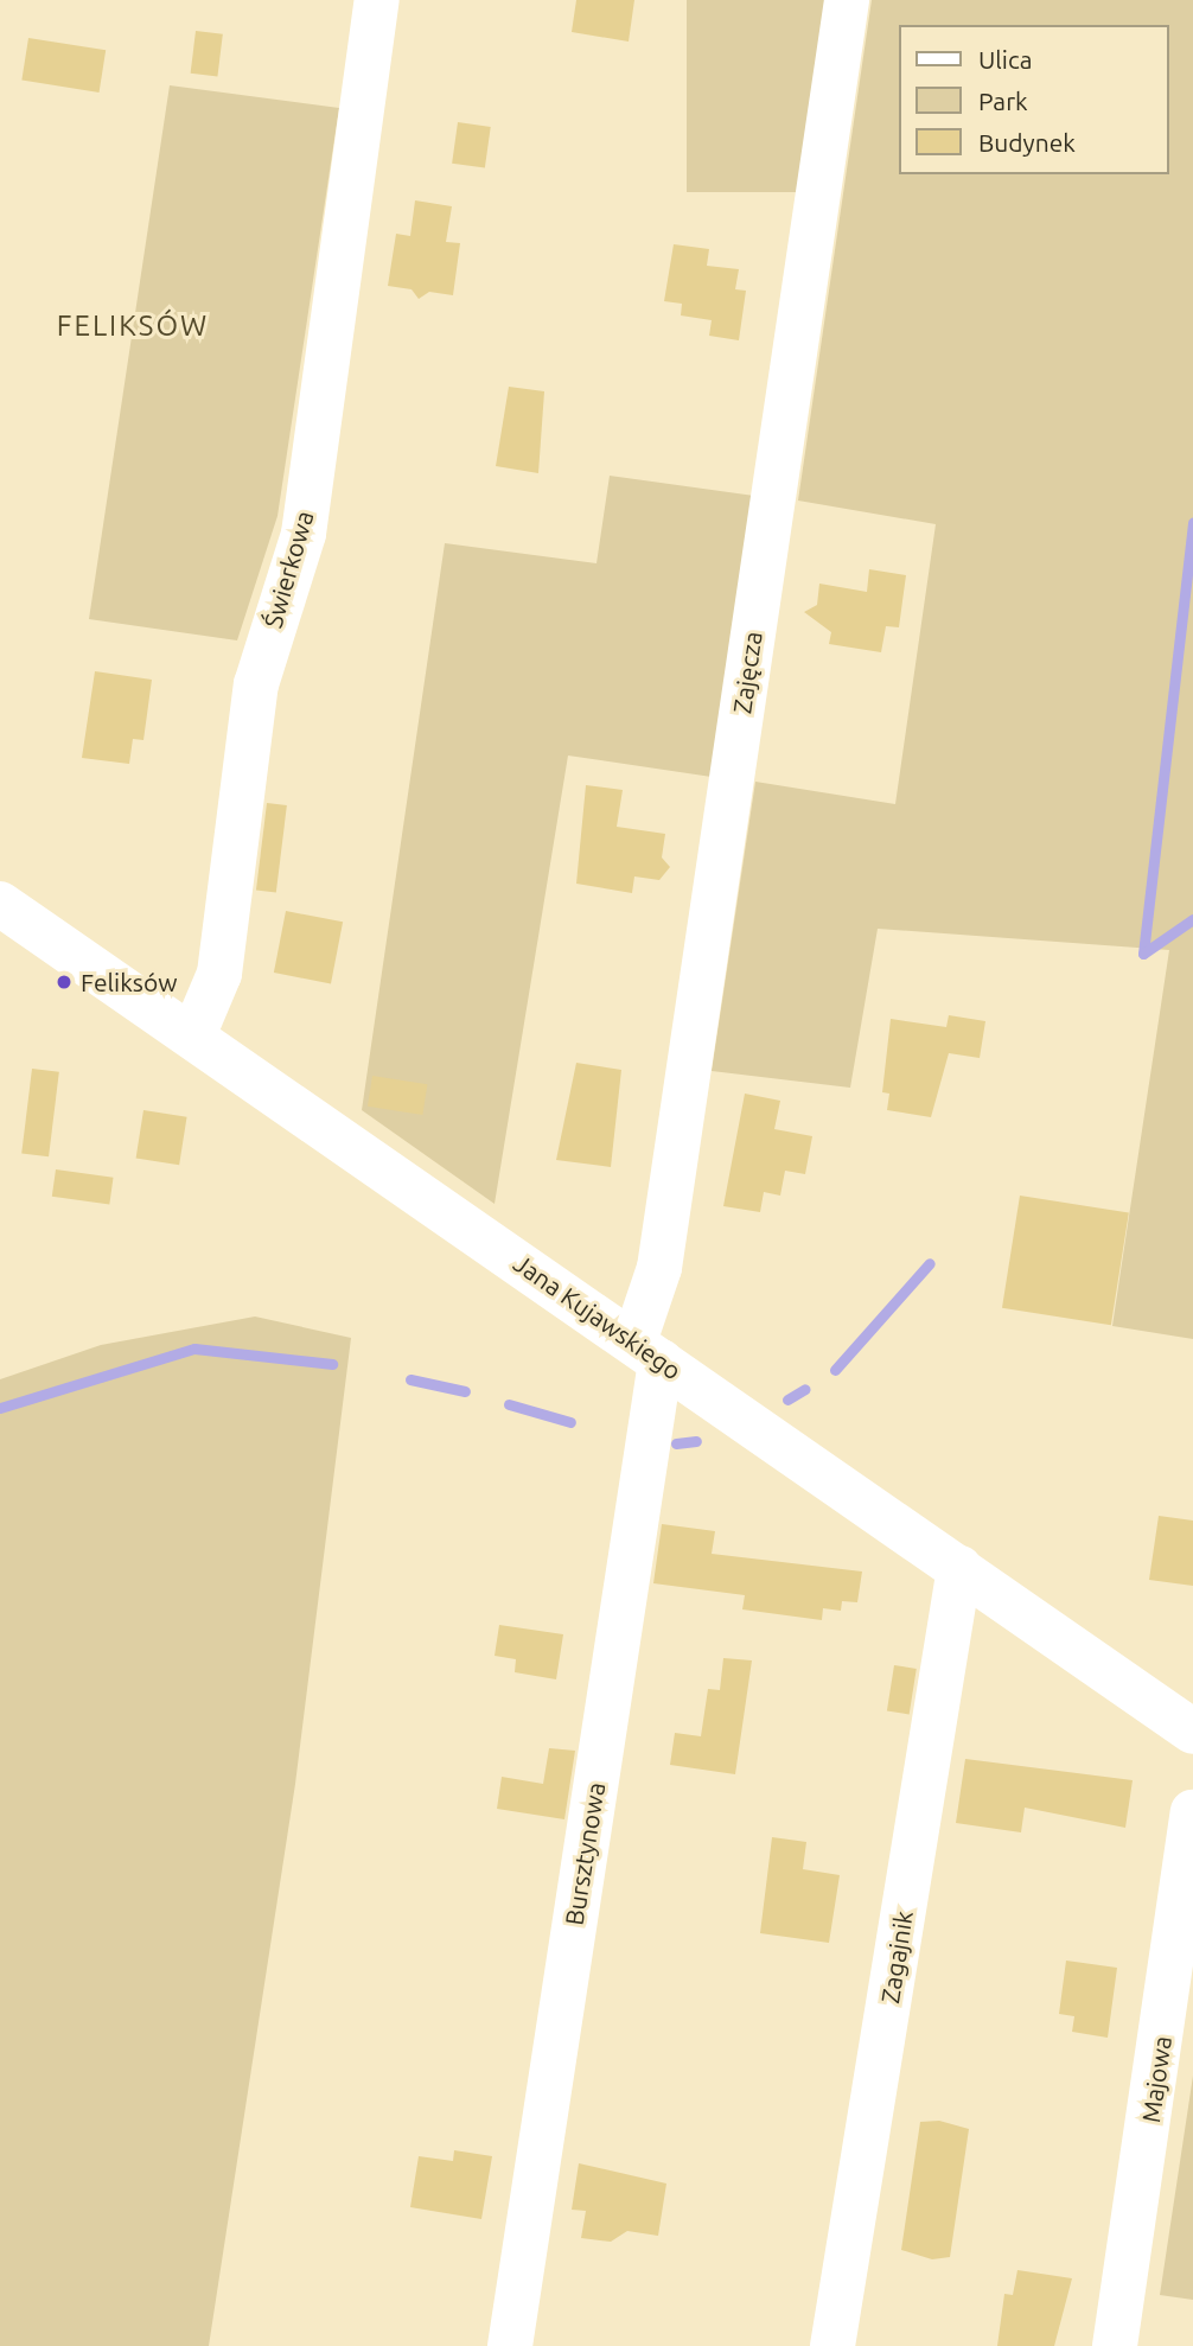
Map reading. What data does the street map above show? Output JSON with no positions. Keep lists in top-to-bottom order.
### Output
{
  "streets": {
    "street": [
      "Świerkowa",
      "Zajęcza",
      "Jana Kujawskiego",
      "Bursztynowa",
      "Zagajnik",
      "Majowa"
    ]
  },
  "crossings": [
    ["Świerkowa", "Jana Kujawskiego"],
    ["Zajęcza", "Jana Kujawskiego"],
    ["Zajęcza", "Bursztynowa"],
    ["Jana Kujawskiego", "Bursztynowa"],
    ["Jana Kujawskiego", "Zagajnik"]
  ],
  "districts": ["FELIKSÓW"],
  "places": ["Feliksów"],
  "legend": ["Ulica", "Park", "Budynek"]
}
